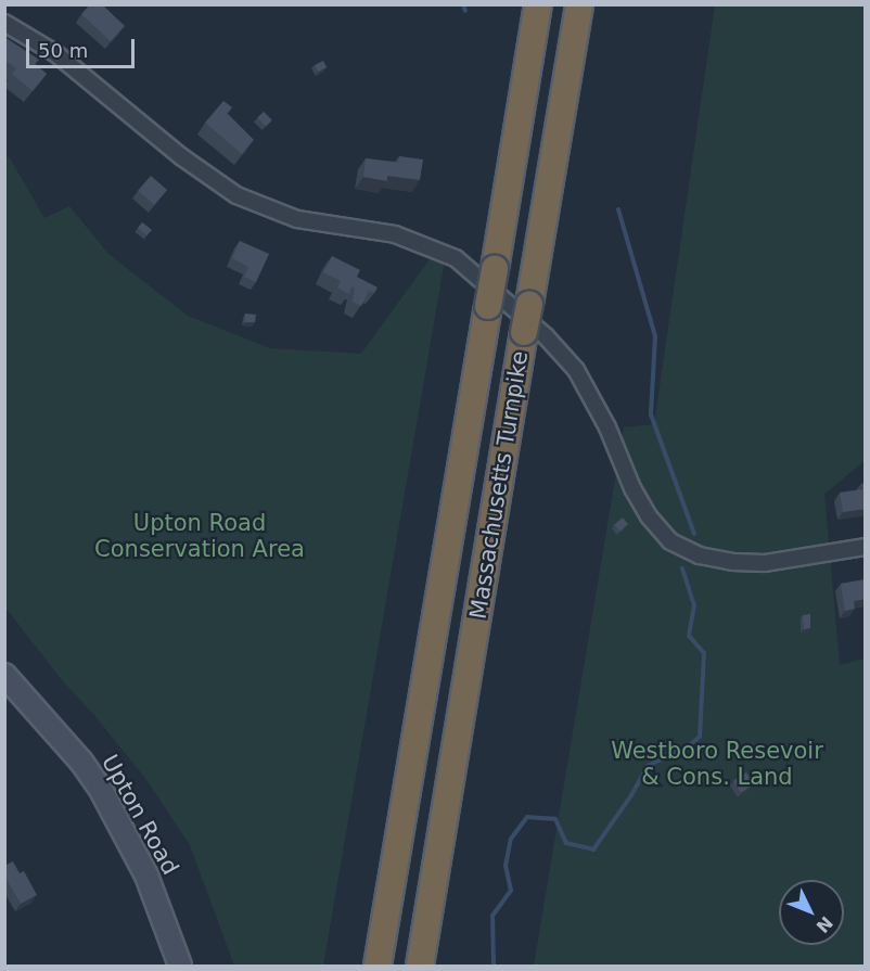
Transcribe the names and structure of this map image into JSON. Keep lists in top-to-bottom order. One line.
{"streets":{"highway":["Massachusetts Turnpike"],"main road":["Upton Road"]},"parks":["Upton Road Conservation Area","Westboro Resevoir & Cons. Land"],"scale_bar":"50 m","north":"bottom right"}
